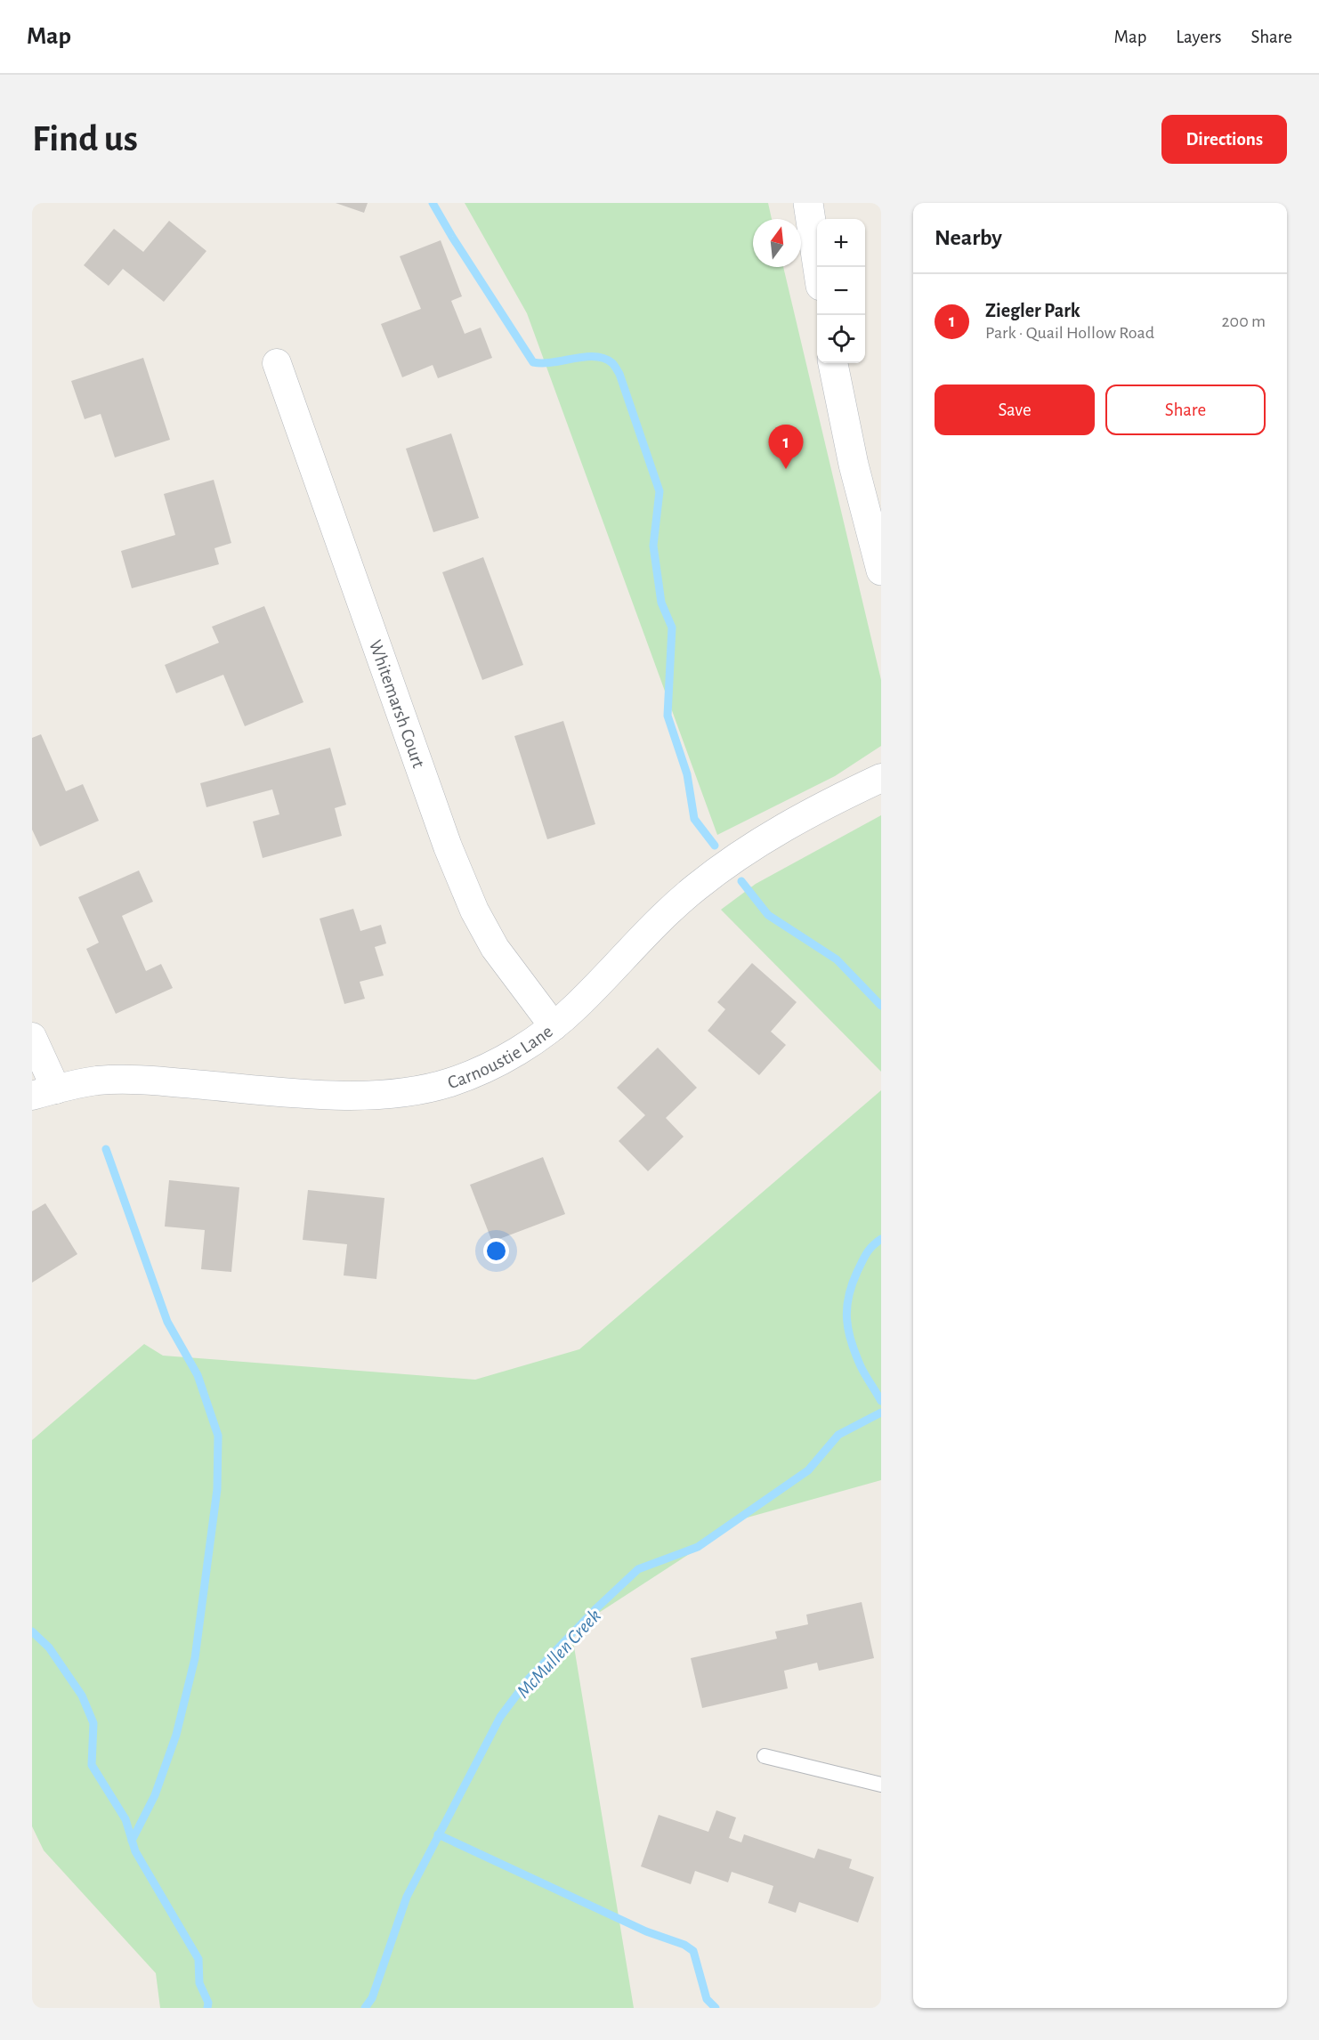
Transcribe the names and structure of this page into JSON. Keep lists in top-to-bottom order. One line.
{"streets":{"street":["Whitemarsh Court","Carnoustie Lane"]},"crossings":[["Whitemarsh Court","Carnoustie Lane"]],"water":["McMullen Creek"],"north":"top","page":{"header":"Map","nav":["Map","Layers","Share"],"buttons":["Directions",["Save","Share"]],"title":"Find us","heading":"Nearby","map_buttons":["+","−"],"list":[{"mark":"1","name":"Ziegler Park","note":"Park · Quail Hollow Road","value":"200 m"}],"pins":"1"}}
